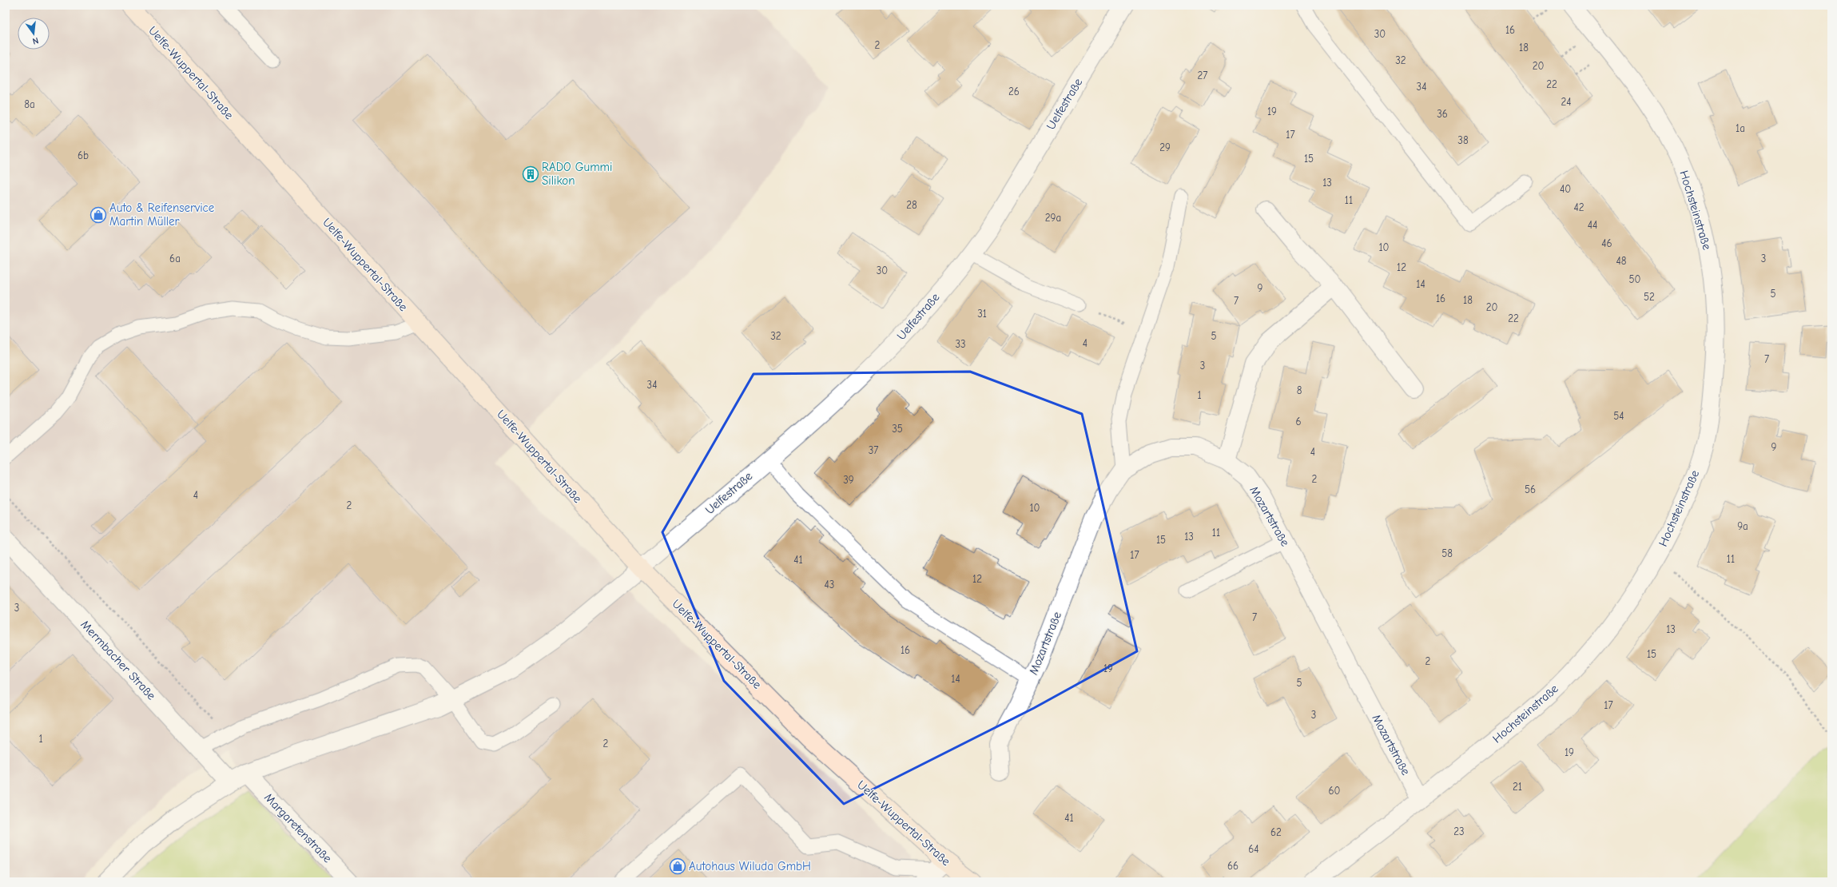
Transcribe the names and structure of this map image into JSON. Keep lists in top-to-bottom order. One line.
{"streets":{"main road":["Uelfe-Wuppertal-Straße"],"street":["Uelfestraße","Hochsteinstraße","Mozartstraße","Mermbacher Straße","Margaretenstraße"]},"crossings":[["Uelfe-Wuppertal-Straße","Uelfestraße"],["Uelfestraße","Mermbacher Straße"],["Uelfestraße","Margaretenstraße"],["Hochsteinstraße","Mozartstraße"]],"places":{"building":["RADO Gummi Silikon"],"shop":["Auto & Reifenservice Martin Müller","Autohaus Wiluda GmbH"]},"house_numbers":["16","30","2","18","32","20","27","22","34","26","24","8a","19","36","1a","17","38","29","6b","15","13","40","11","28","42","29a","44","46","10","6a","3","48","12","30","50","14","9","5","52","16","18","7","20","31","22","32","5","4","33","7","3","34","8","1","54","6","35","9","37","4","2","39","56","4","2","10","9a","11","13","15","58","17","11","41","12","43","3","7","13","16","15","2","19","14","5","17","3","1","2","19","21","60","41","23","62","64","66"],"north":"bottom"}
